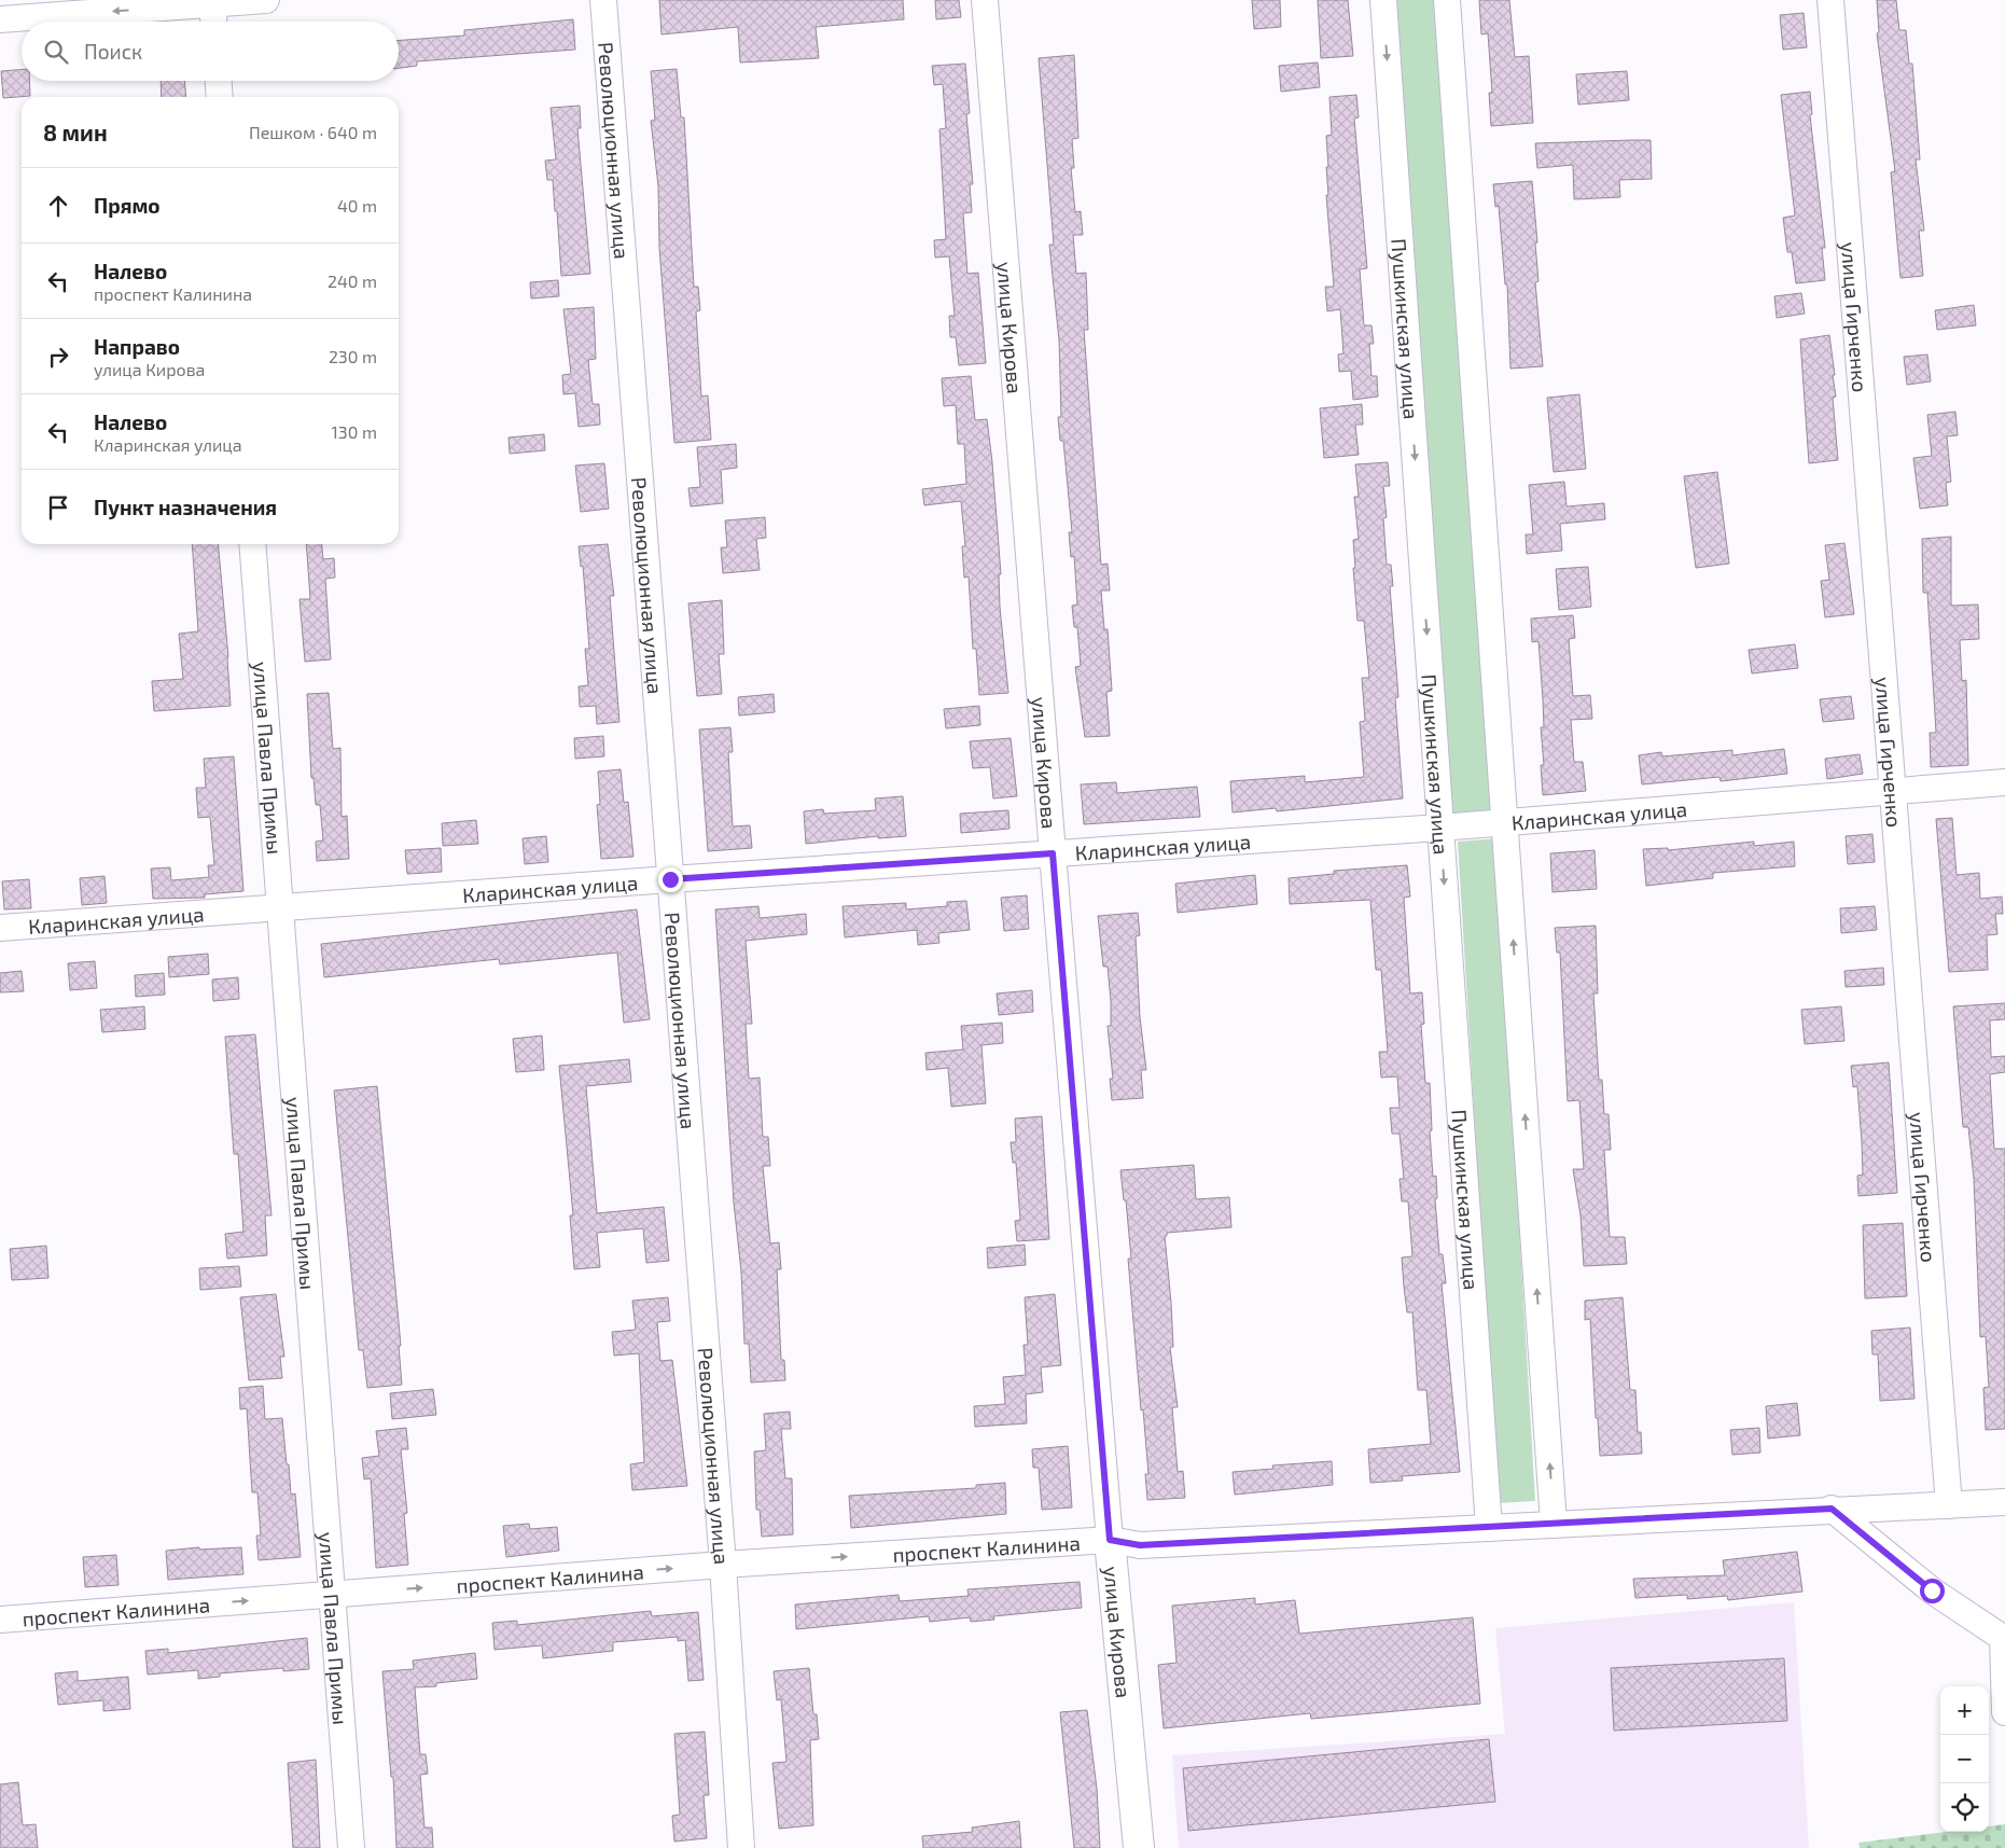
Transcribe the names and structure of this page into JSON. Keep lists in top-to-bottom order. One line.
{"streets":{"main road":["улица Кирова"],"street":["Революционная улица","улица Гирченко","Пушкинская улица","улица Павла Примы","Кларинская улица","проспект Калинина"]},"crossings":[["Революционная улица","Кларинская улица"],["Революционная улица","проспект Калинина"],["улица Гирченко","Кларинская улица"],["улица Гирченко","проспект Калинина"],["улица Кирова","Кларинская улица"],["улица Кирова","проспект Калинина"],["Пушкинская улица","Кларинская улица"],["Пушкинская улица","проспект Калинина"],["улица Павла Примы","Кларинская улица"],["улица Павла Примы","проспект Калинина"]],"one_way":["проспект Калинина"],"page":{"search":"Поиск","heading":["8 мин","Пешком · 640 m"],"list":[["Прямо","40 m"],["Налево","проспект Калинина","240 m"],["Направо","улица Кирова","230 m"],["Налево","Кларинская улица","130 m"],"Пункт назначения"],"map_buttons":["+","−"]}}
